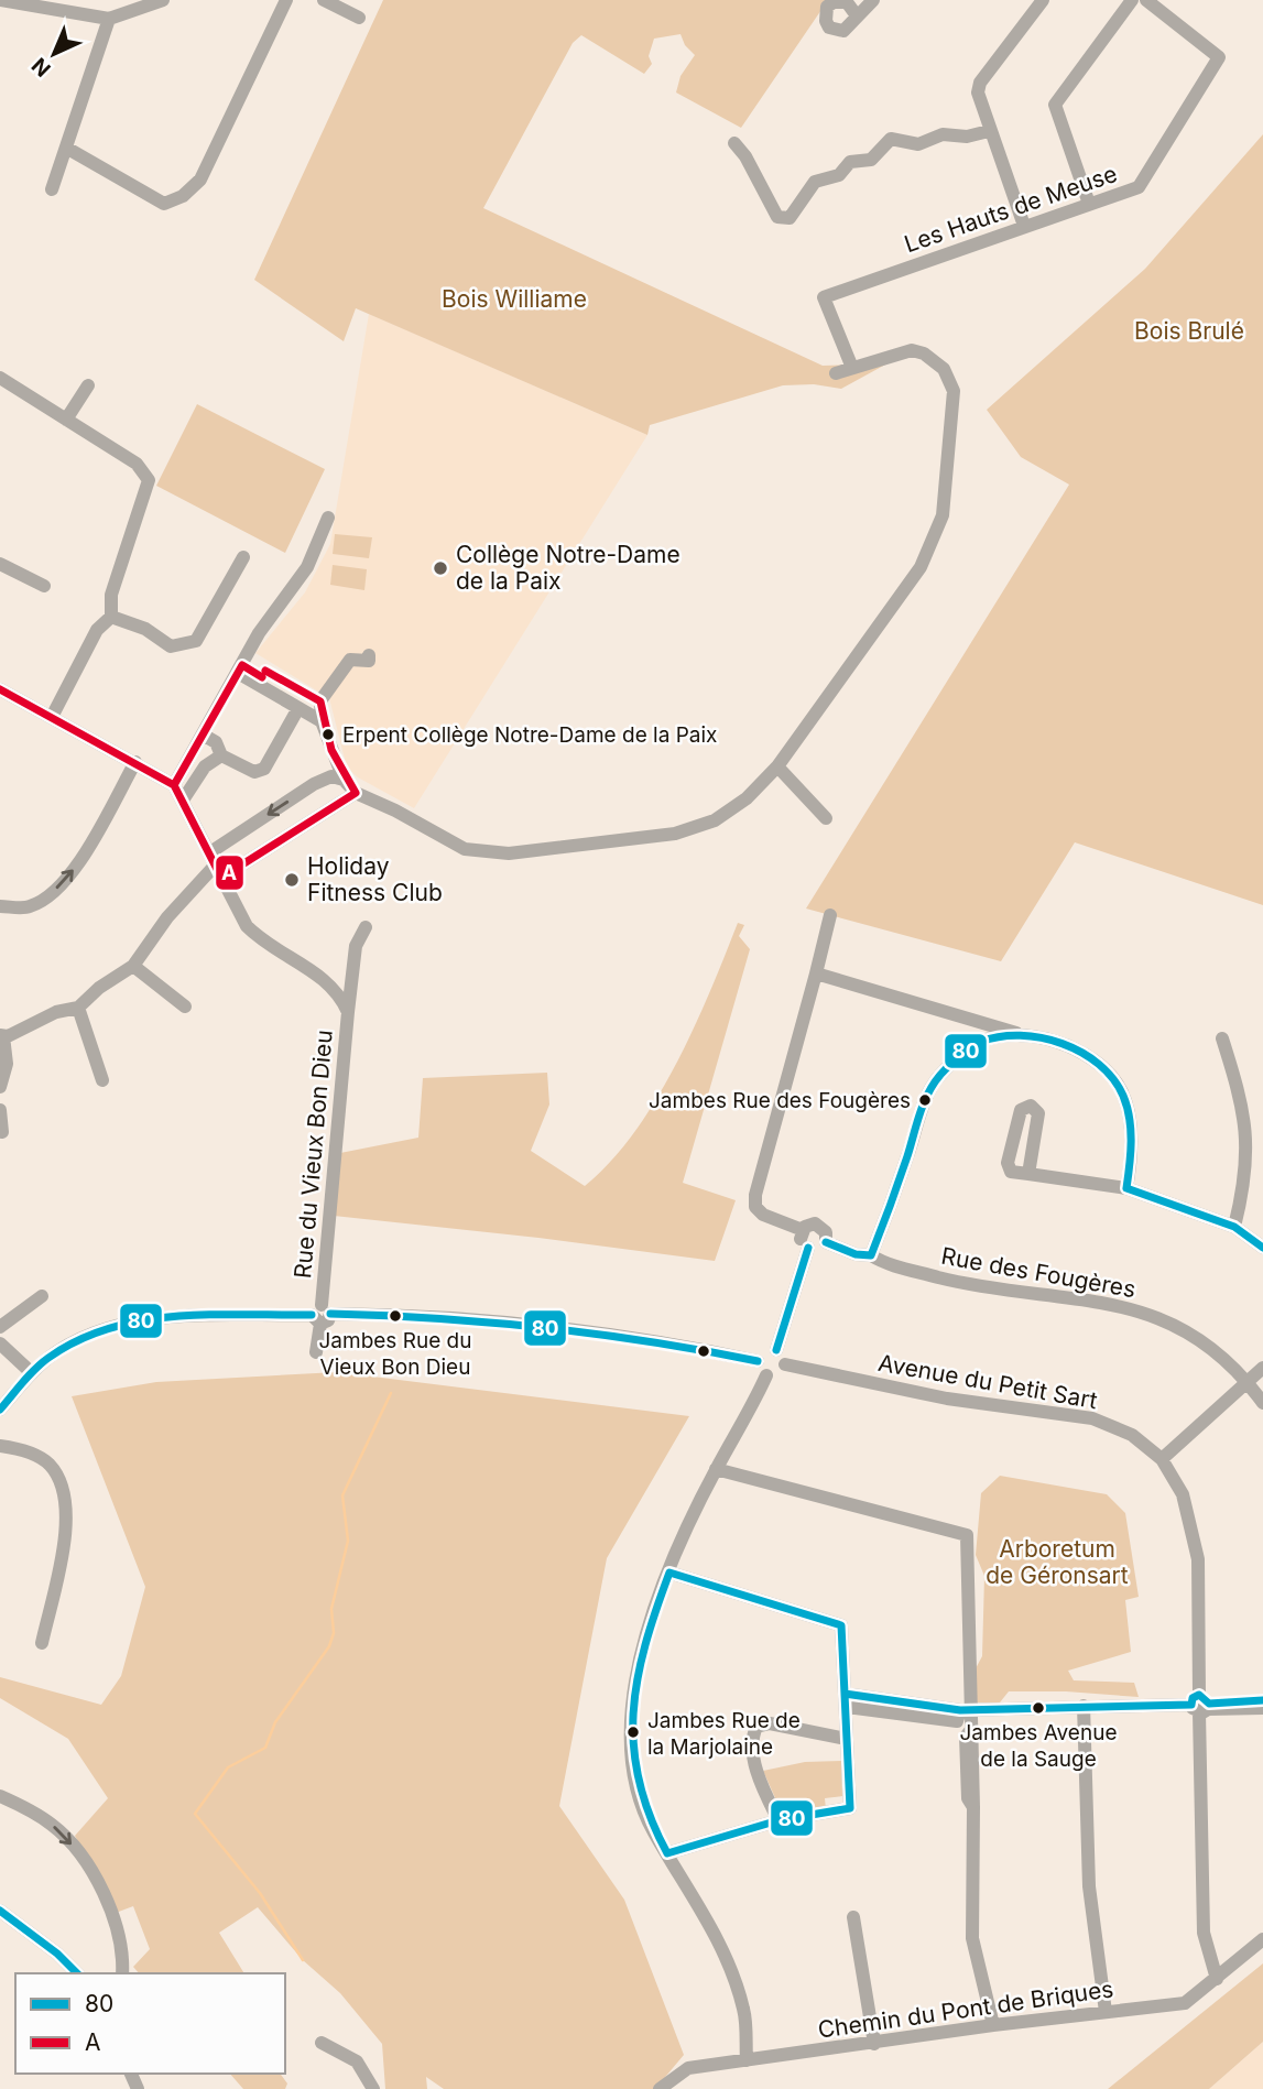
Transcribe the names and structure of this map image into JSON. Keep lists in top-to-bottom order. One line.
{"streets":{"street":["Les Hauts de Meuse","Rue du Vieux Bon Dieu","Rue des Fougères","Avenue du Petit Sart","Chemin du Pont de Briques"]},"crossings":[["Avenue du Petit Sart","Chemin du Pont de Briques"]],"parks":["Bois Williame","Bois Brulé","Arboretum de Géronsart"],"places":["Collège Notre-Dame de la Paix","Erpent Collège Notre-Dame de la Paix","Holiday Fitness Club","Jambes Rue des Fougères","Jambes Rue du Vieux Bon Dieu","Jambes Avenue de la Sauge","Jambes Rue de la Marjolaine"],"lines":["transit line A","transit line 80"],"legend":["80","A"],"north":"bottom left"}
